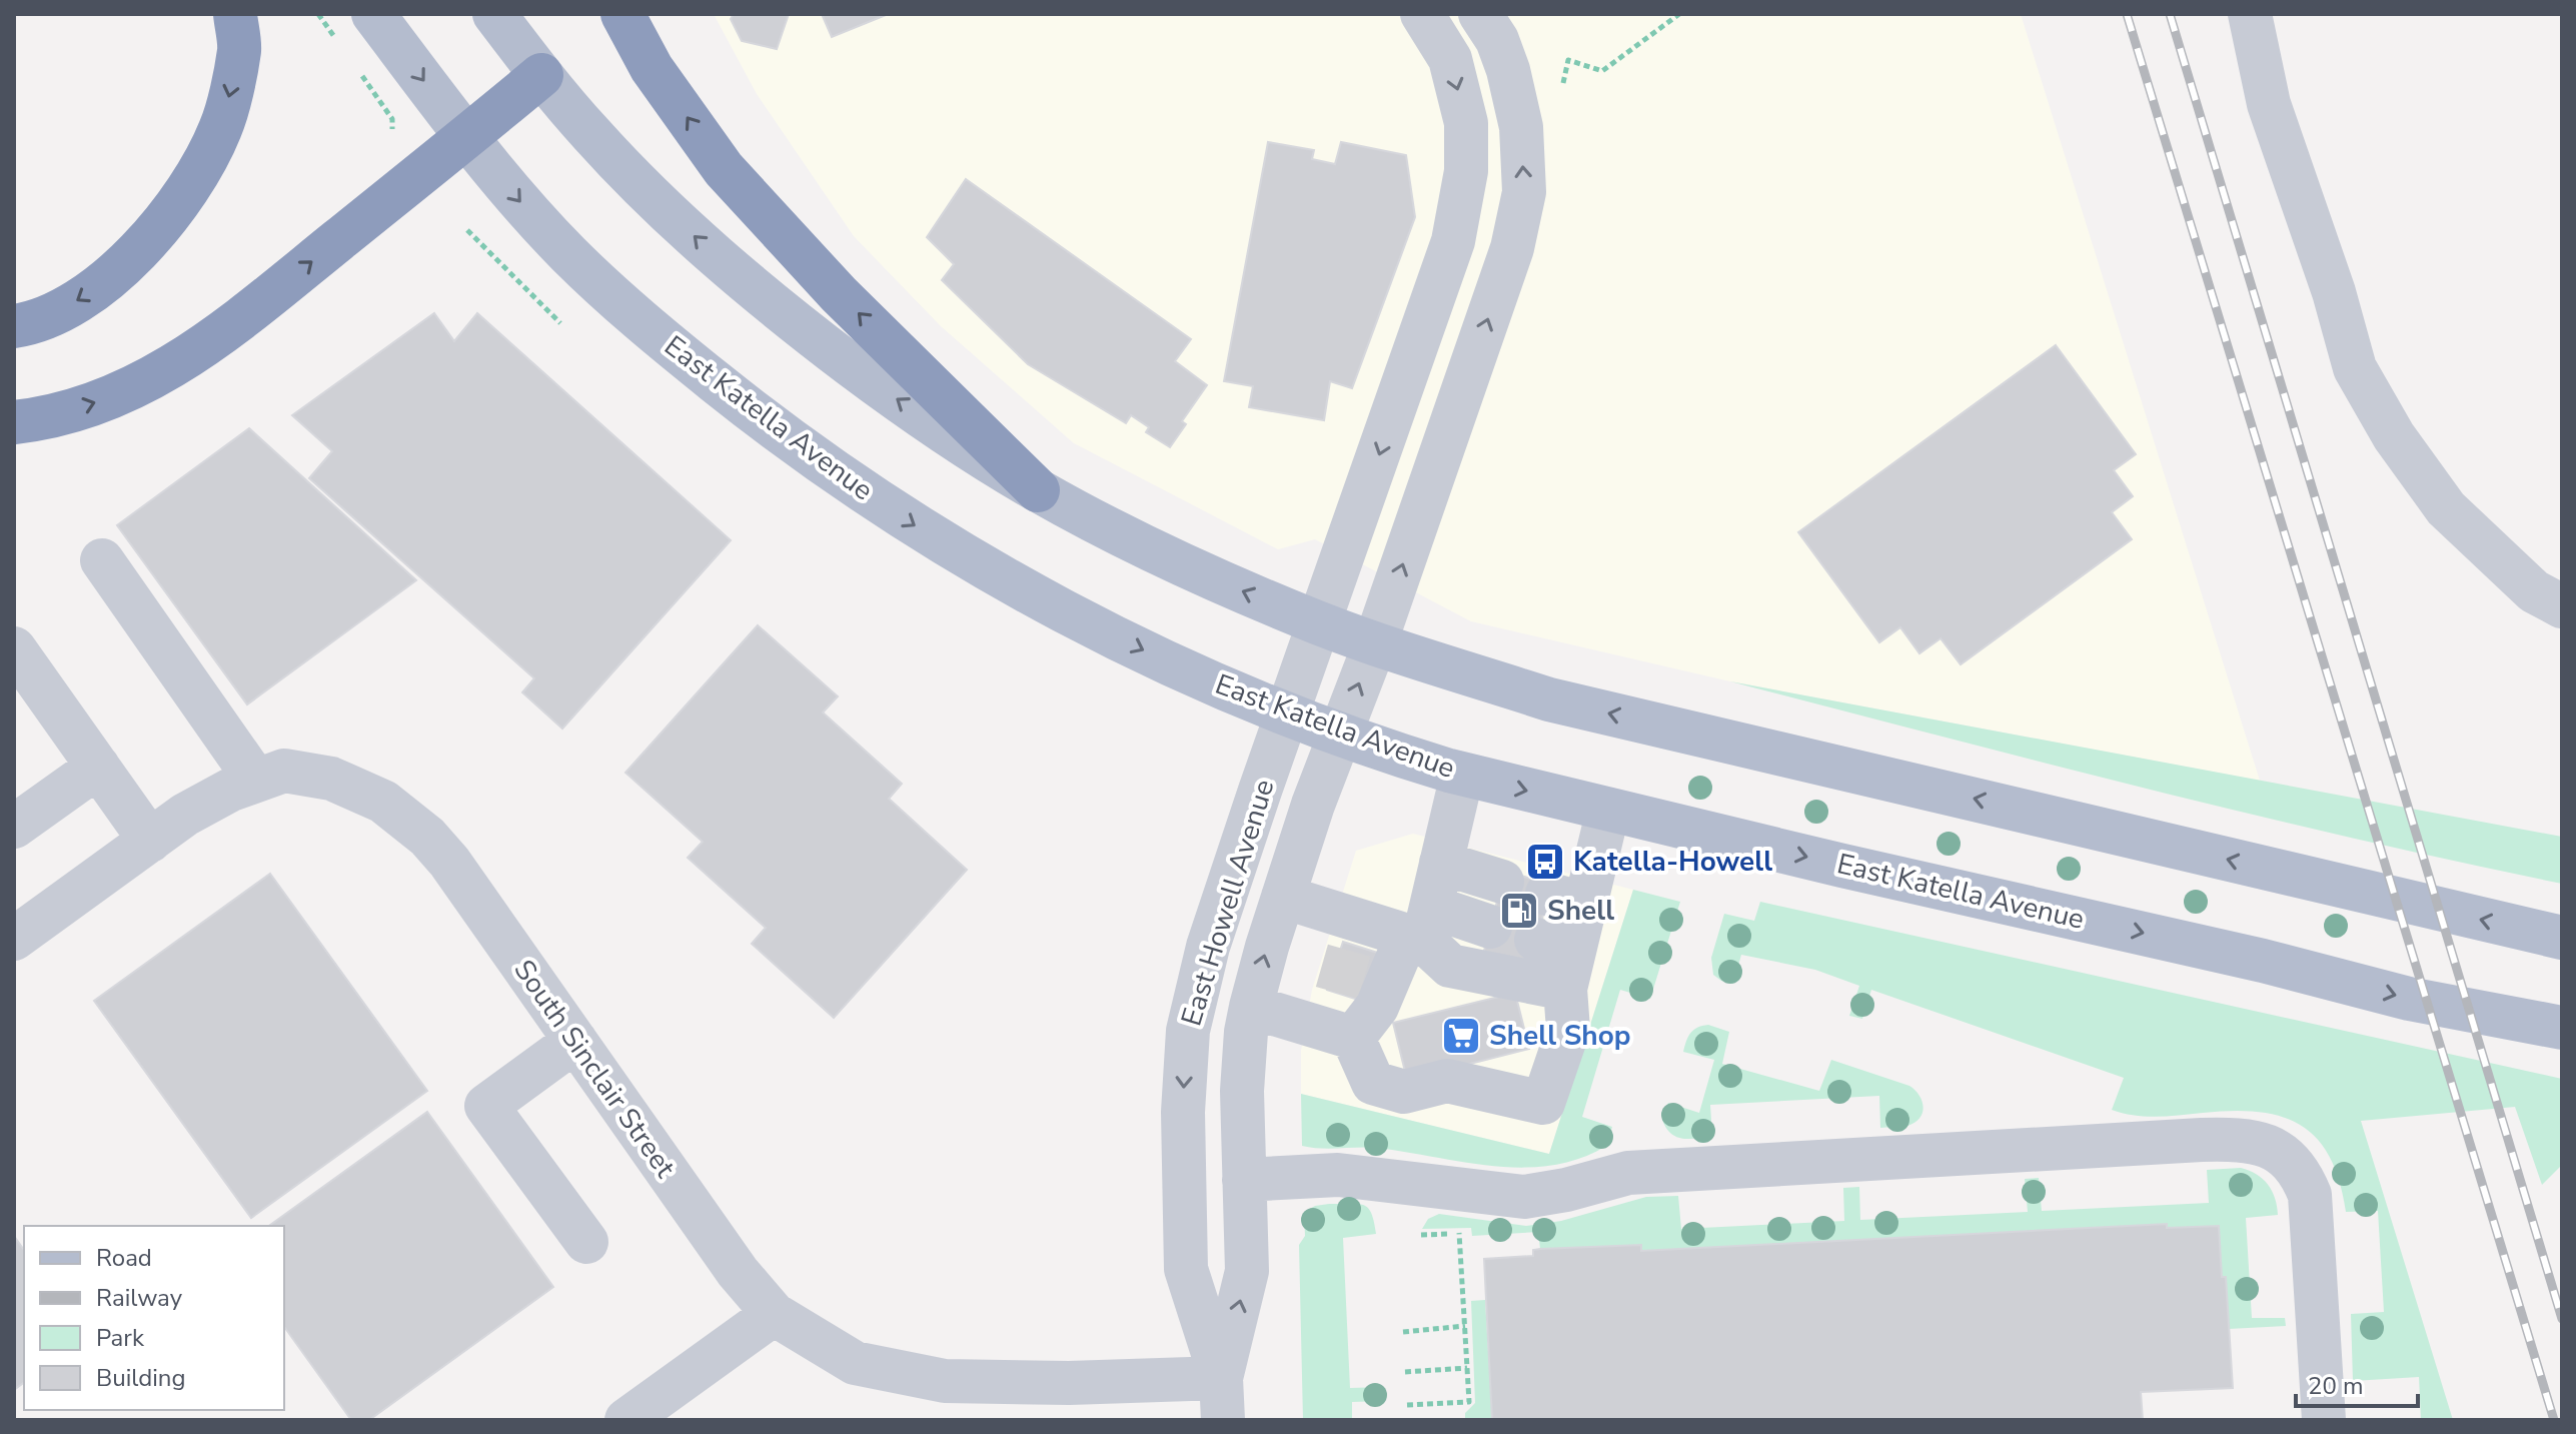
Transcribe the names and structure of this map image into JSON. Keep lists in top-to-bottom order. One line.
{"streets":{"main road":["East Katella Avenue"],"street":["East Howell Avenue","South Sinclair Street"]},"crossings":[["East Katella Avenue","East Howell Avenue"],["East Howell Avenue","South Sinclair Street"]],"places":{"bus stop":["Katella-Howell"],"fuel station":["Shell"],"supermarket":["Shell Shop"]},"legend":["Road","Railway","Park","Building"],"scale_bar":"20 m"}
